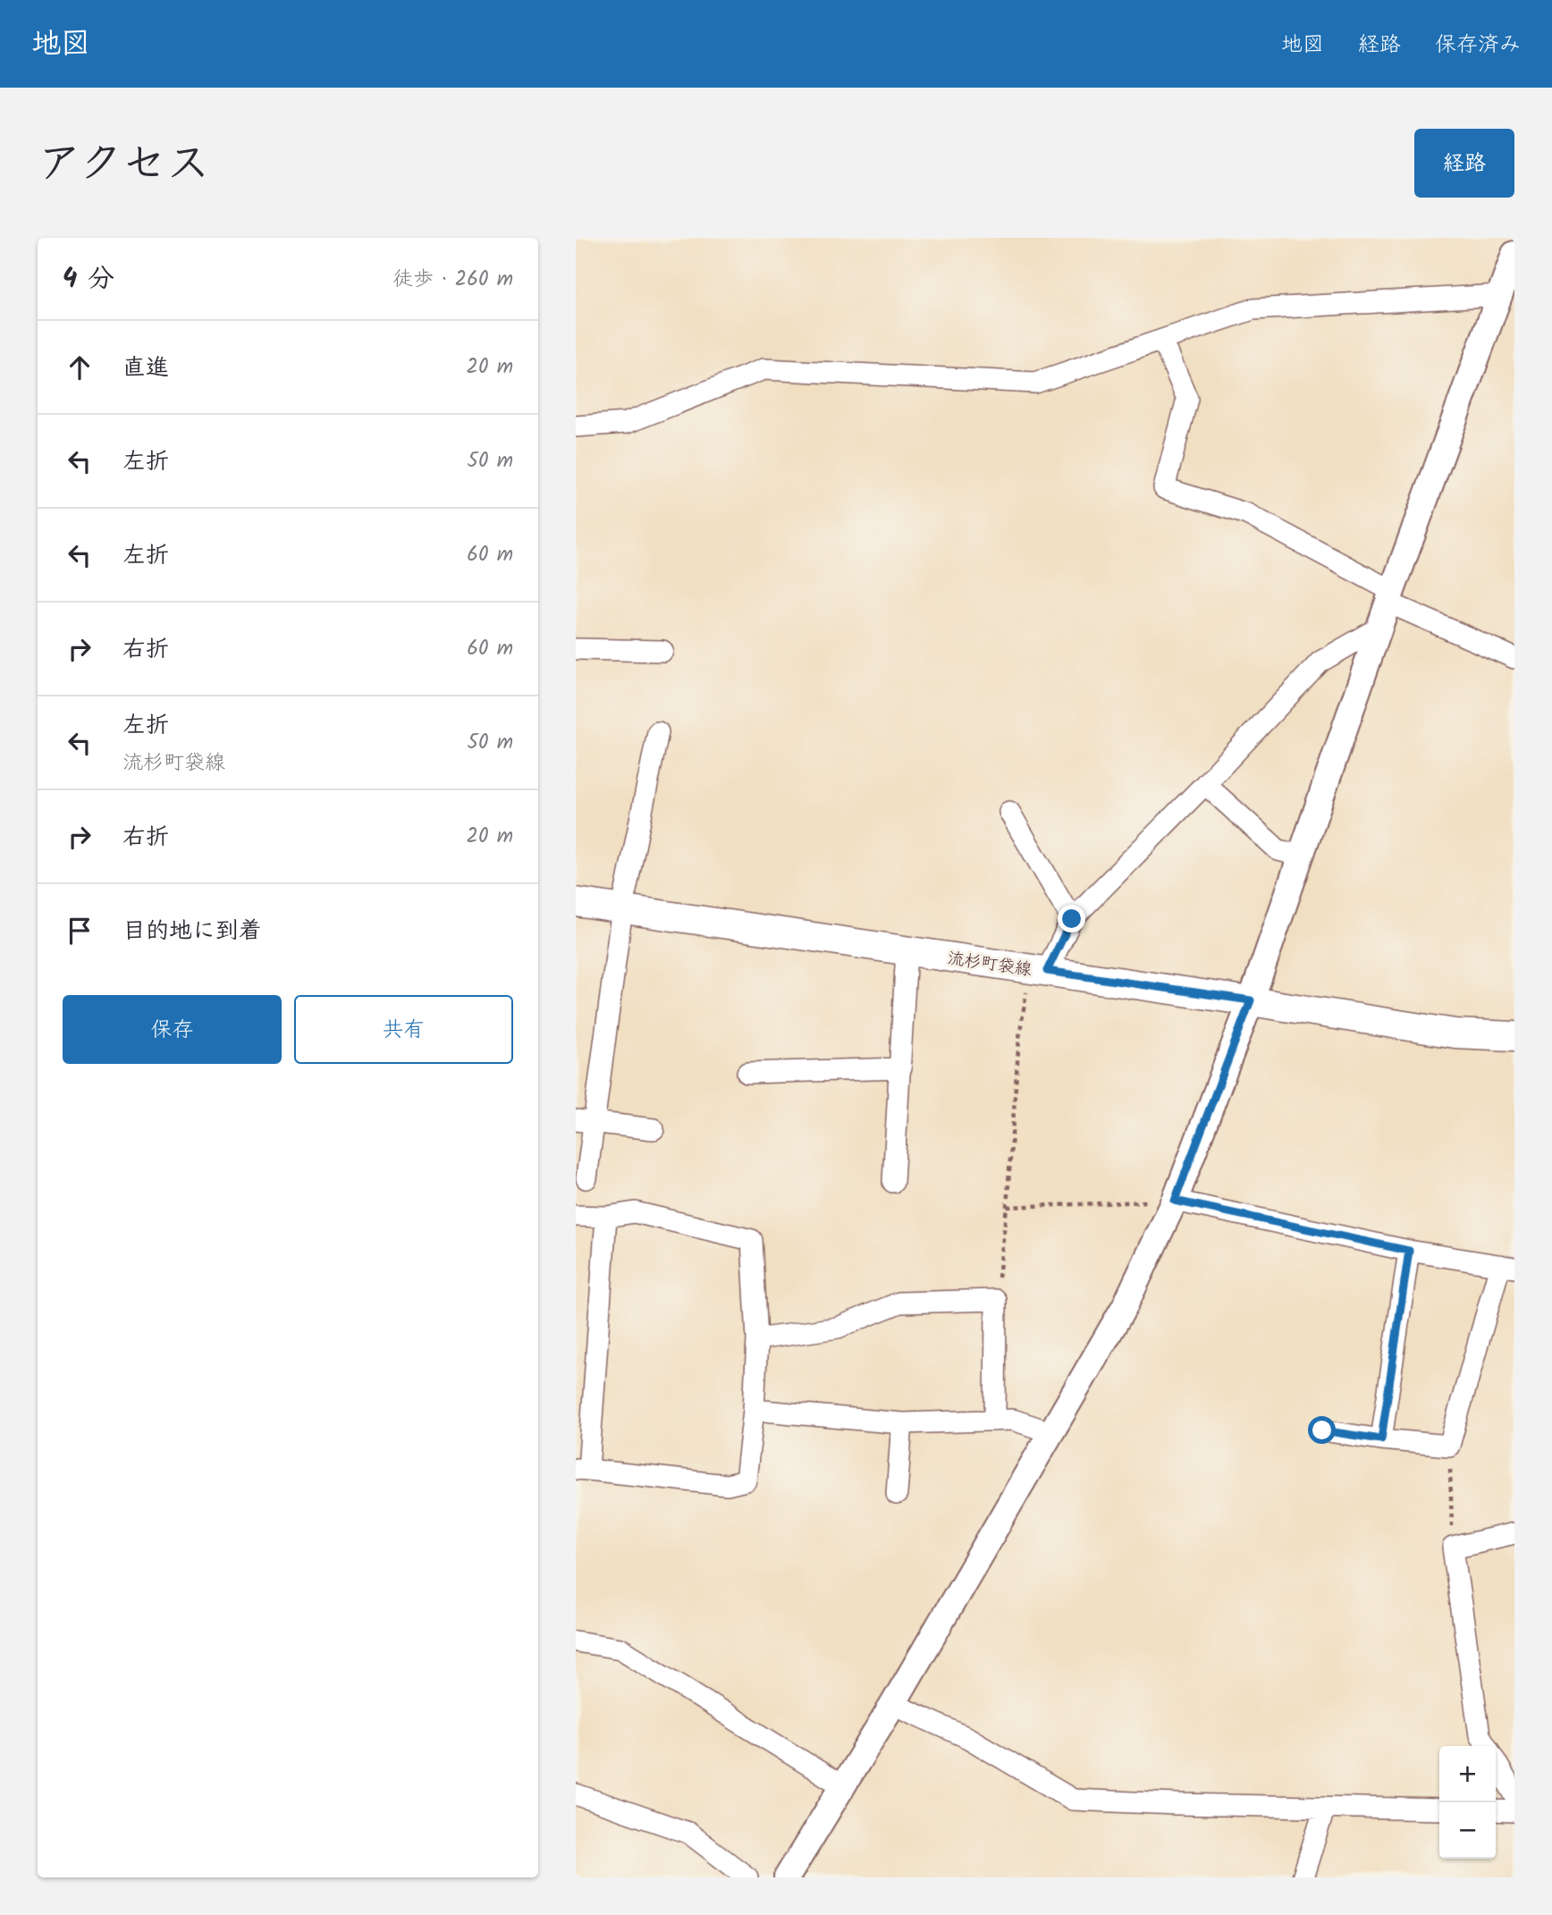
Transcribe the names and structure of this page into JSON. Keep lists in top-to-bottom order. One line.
{"streets":{"main road":["流杉町袋線"]},"page":{"header":"地図","nav":["地図","経路","保存済み"],"title":"アクセス","buttons":["経路",["保存","共有"]],"heading":["4 分","徒歩 · 260 m"],"list":[["直進","20 m"],["左折","50 m"],["左折","60 m"],["右折","60 m"],["左折","流杉町袋線","50 m"],["右折","20 m"],"目的地に到着"],"map_buttons":["+","−"]}}
